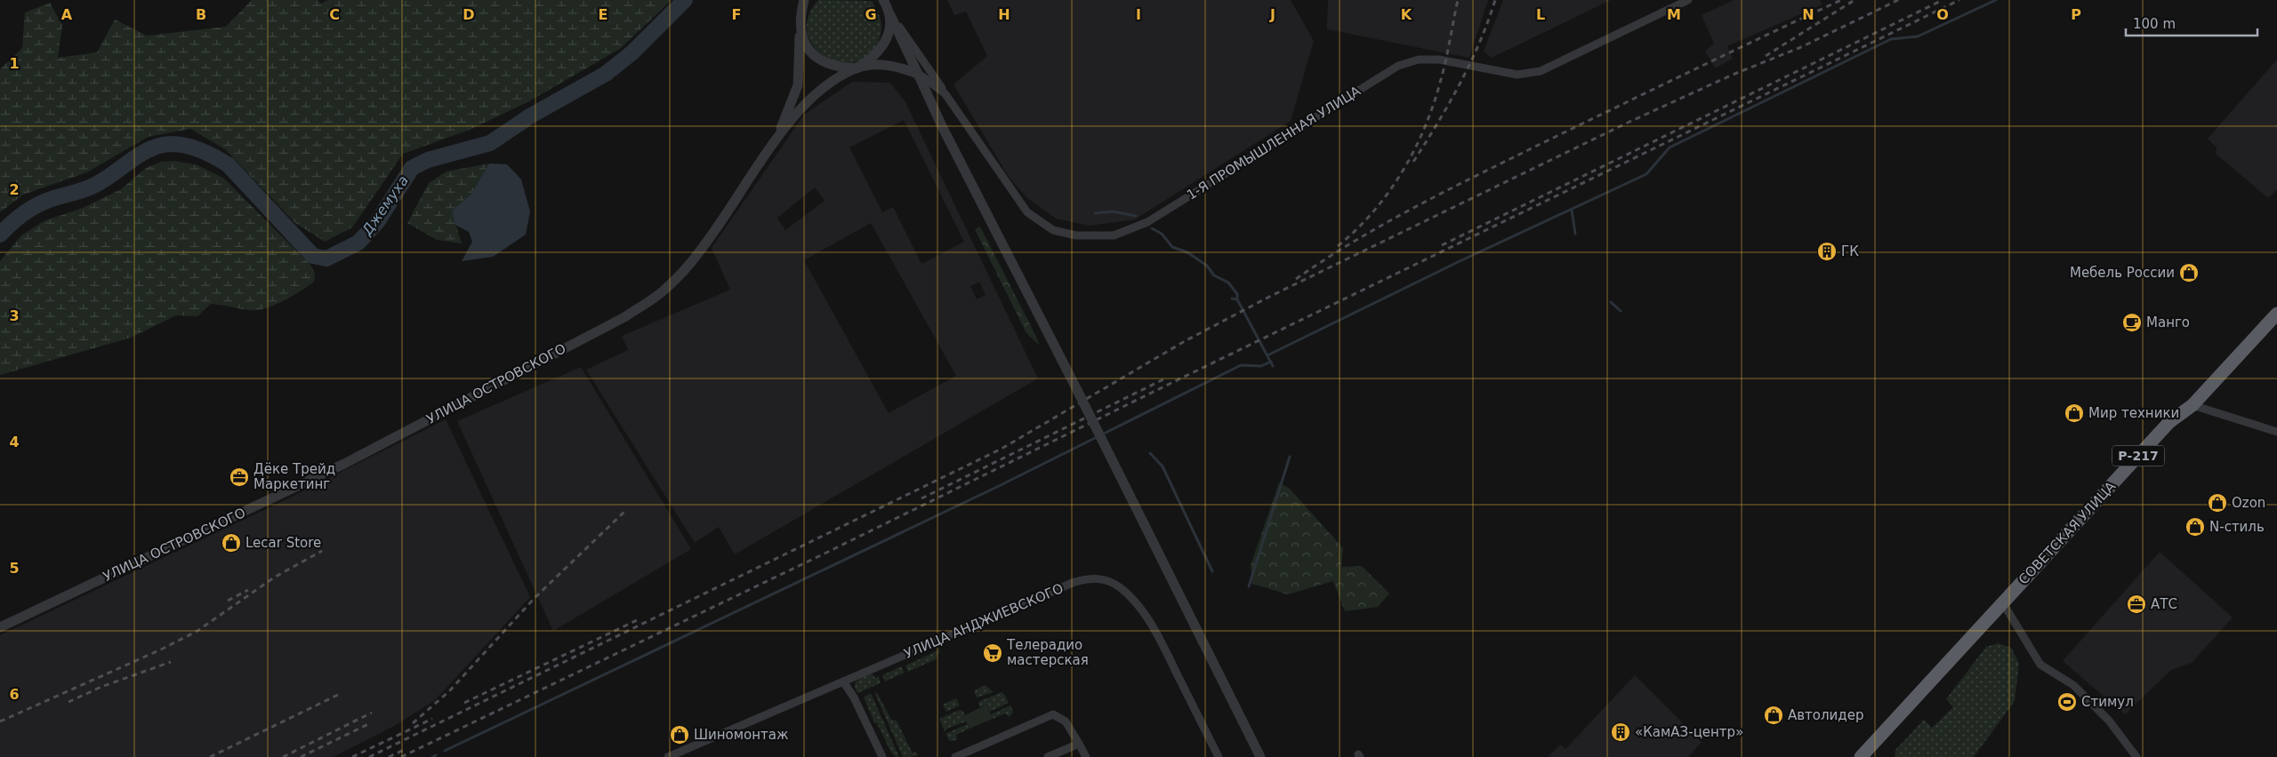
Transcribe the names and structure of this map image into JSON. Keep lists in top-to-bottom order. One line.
{"streets":{"highway":["Р-217","СОВЕТСКАЯ УЛИЦА"],"street":["1-Я ПРОМЫШЛЕННАЯ УЛИЦА","УЛИЦА ОСТРОВСКОГО","УЛИЦА АНДЖИЕВСКОГО"]},"crossings":[["1-Я ПРОМЫШЛЕННАЯ УЛИЦА","УЛИЦА ОСТРОВСКОГО"]],"water":["Джемуха"],"places":{"building":["ГК","«КамАЗ-центр»"],"shop":["Мебель России","Мир техники","Ozon","N-стиль","Lecar Store","Автолидер","Шиномонтаж"],"cafe":["Манго"],"office":["Дёке Трейд Маркетинг","АТС"],"supermarket":["Телерадио мастерская"],"sports":["Стимул"]},"scale_bar":"100 m","grid":{"columns":["A","B","C","D","E","F","G","H","I","J","K","L","M","N","O","P"],"rows":["1","2","3","4","5","6"]}}
